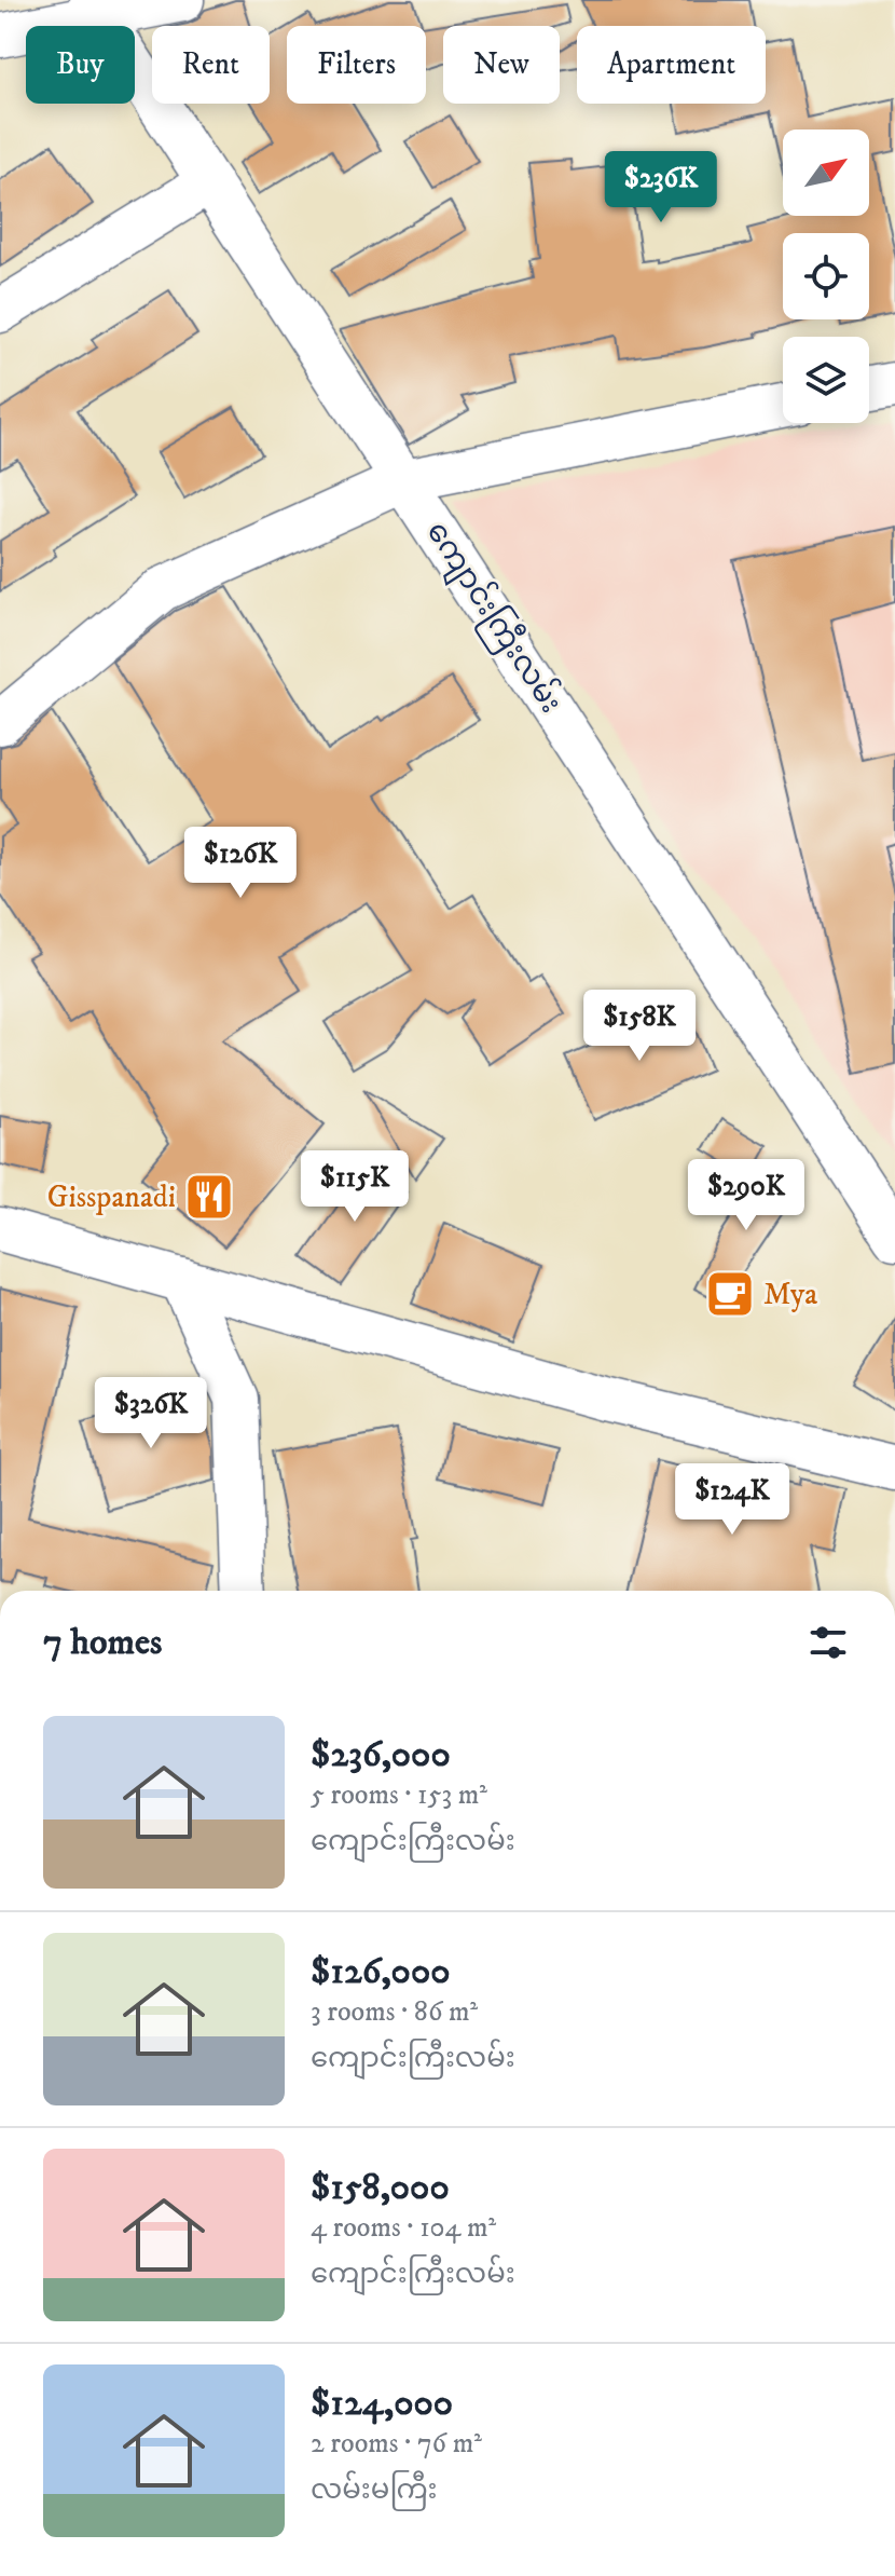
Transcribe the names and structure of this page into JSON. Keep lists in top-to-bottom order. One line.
{"streets":{"street":["ကျောင်းကြီးလမ်း"]},"places":{"restaurant":["Gisspanadi"],"cafe":["Mya"]},"north":"top right","page":{"chip":["Buy","Rent","Filters","New","Apartment"],"price":["$236K","$126K","$158K","$115K","$290K","$326K","$124K"],"heading":"7 homes","list":[{"name":"$236,000","note":"5 rooms · 153 m² · ကျောင်းကြီးလမ်း"},{"name":"$126,000","note":"3 rooms · 86 m² · ကျောင်းကြီးလမ်း"},{"name":"$158,000","note":"4 rooms · 104 m² · ကျောင်းကြီးလမ်း"},{"name":"$124,000","note":"2 rooms · 76 m² · လမ်းမကြီး"}]}}
